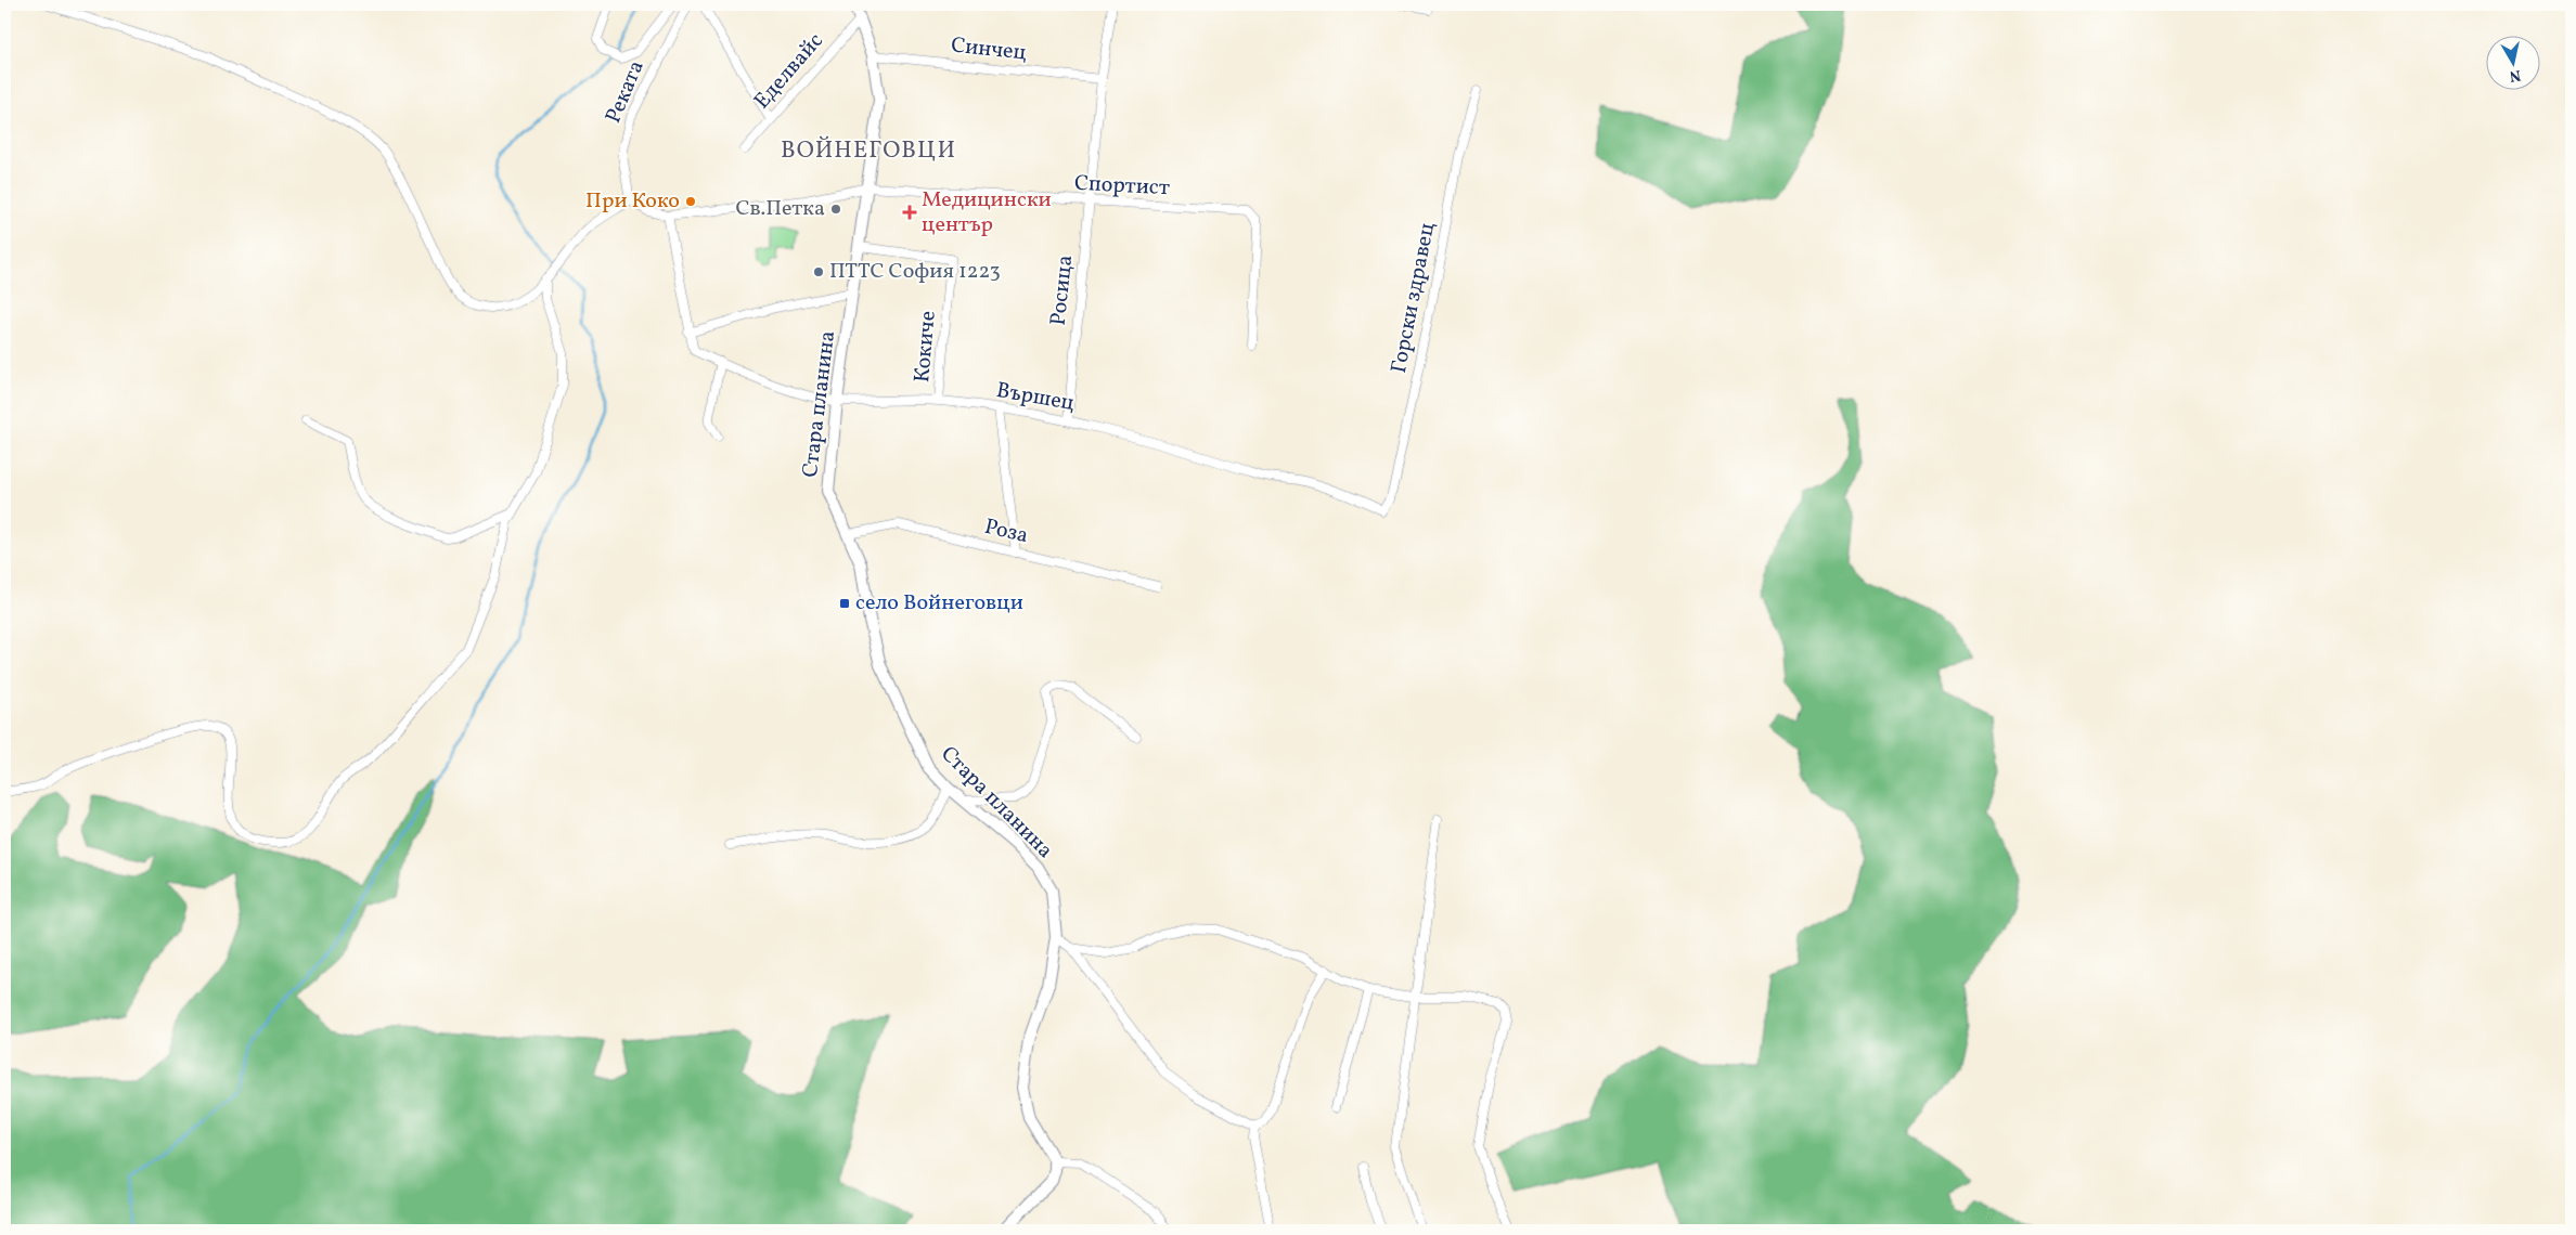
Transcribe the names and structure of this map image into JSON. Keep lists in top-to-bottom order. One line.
{"streets":{"street":["Синчец","Еделвайс","Реката","Спортист","Росица","Горски здравец","Кокиче","Вършец","Стара планина","Роза"]},"crossings":[["Синчец","Росица"],["Синчец","Стара планина"],["Еделвайс","Стара планина"],["Реката","Спортист"],["Спортист","Росица"],["Спортист","Стара планина"],["Росица","Вършец"],["Горски здравец","Вършец"],["Кокиче","Вършец"],["Кокиче","Стара планина"],["Вършец","Стара планина"],["Стара планина","Роза"]],"districts":["ВОЙНЕГОВЦИ"],"places":{"other":["При Коко","Св.Петка","ПТТС София 1223"],"health":["Медицински център"],"transit":["село Войнеговци"]},"north":"bottom"}
